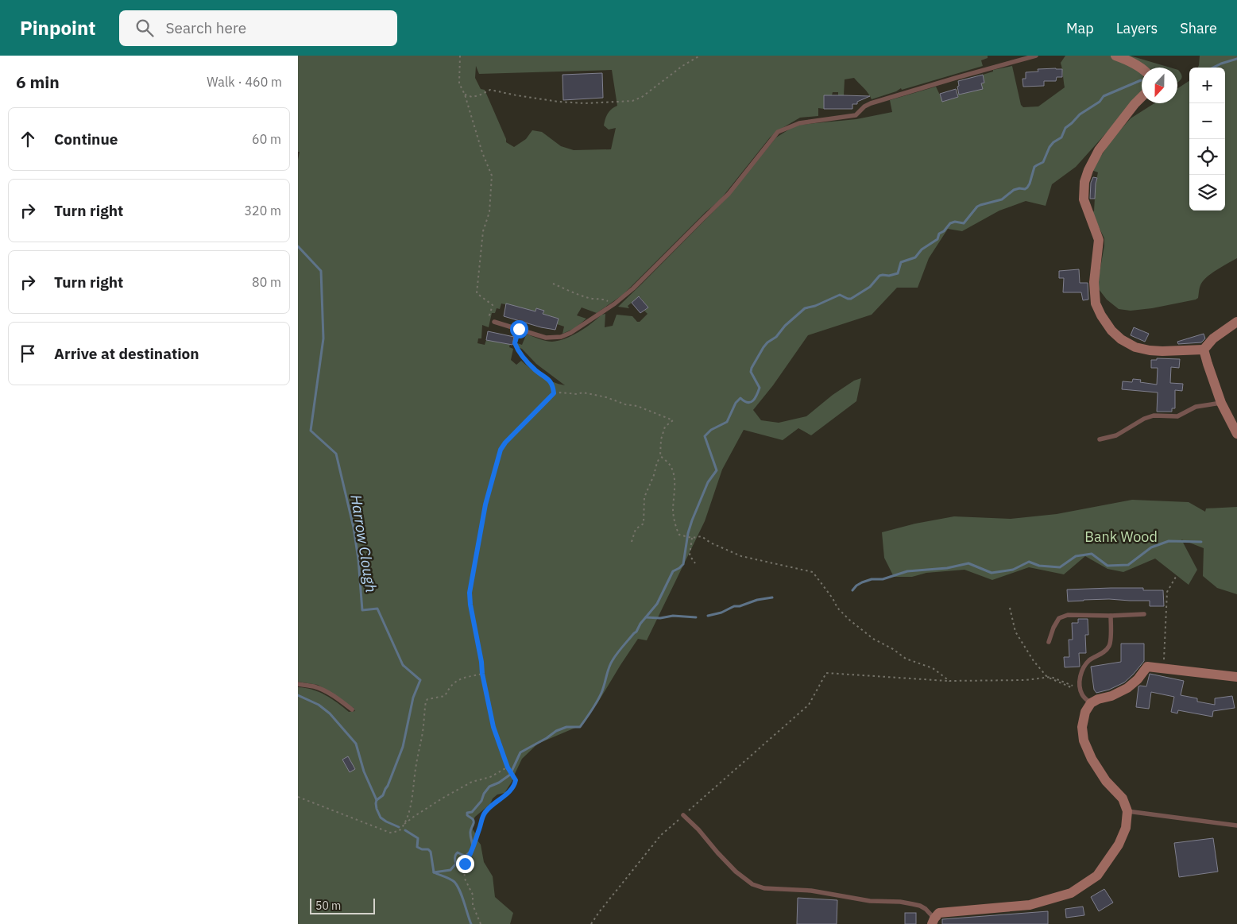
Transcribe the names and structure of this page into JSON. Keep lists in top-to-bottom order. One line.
{"water":["Harrow Clough"],"parks":["Bank Wood"],"scale_bar":"50 m","north":"bottom","page":{"header":"Pinpoint","search":"Search here","nav":["Map","Layers","Share"],"heading":["6 min","Walk · 460 m"],"map_buttons":["+","−"],"list":[["Continue","60 m"],["Turn right","320 m"],["Turn right","80 m"],"Arrive at destination"],"scale":"50 m"}}
